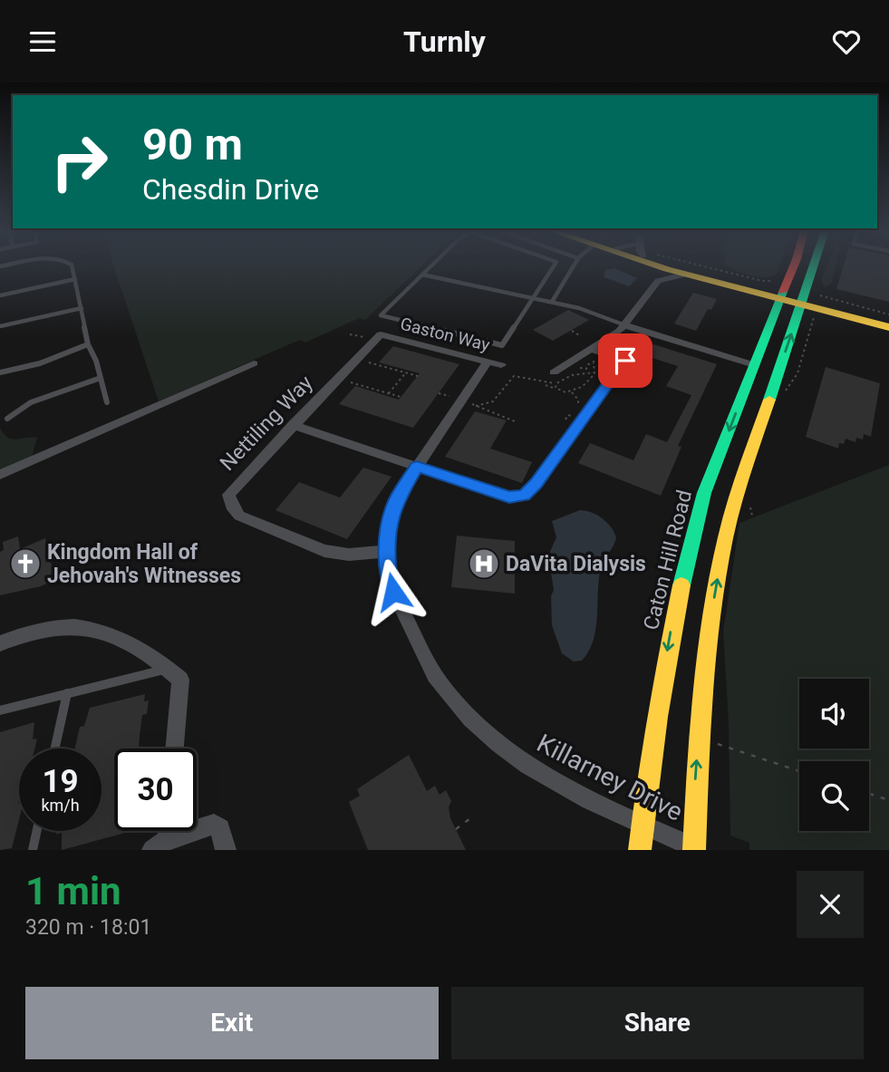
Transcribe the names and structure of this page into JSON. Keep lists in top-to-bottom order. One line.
{"streets":{"main road":["Caton Hill Road"],"street":["Gaston Way","Nettiling Way","Killarney Drive"]},"crossings":[["Gaston Way","Nettiling Way"],["Gaston Way","Killarney Drive"],["Nettiling Way","Killarney Drive"],["Caton Hill Road","Killarney Drive"]],"places":{"church":["Kingdom Hall of Jehovah's Witnesses"],"hospital":["DaVita Dialysis"]},"page":{"header":"Turnly","turn":["90 m","Chesdin Drive"],"speed":"19 km/h","limit":"30","heading":["1 min","320 m · 18:01"],"buttons":["Exit","Share"]}}
